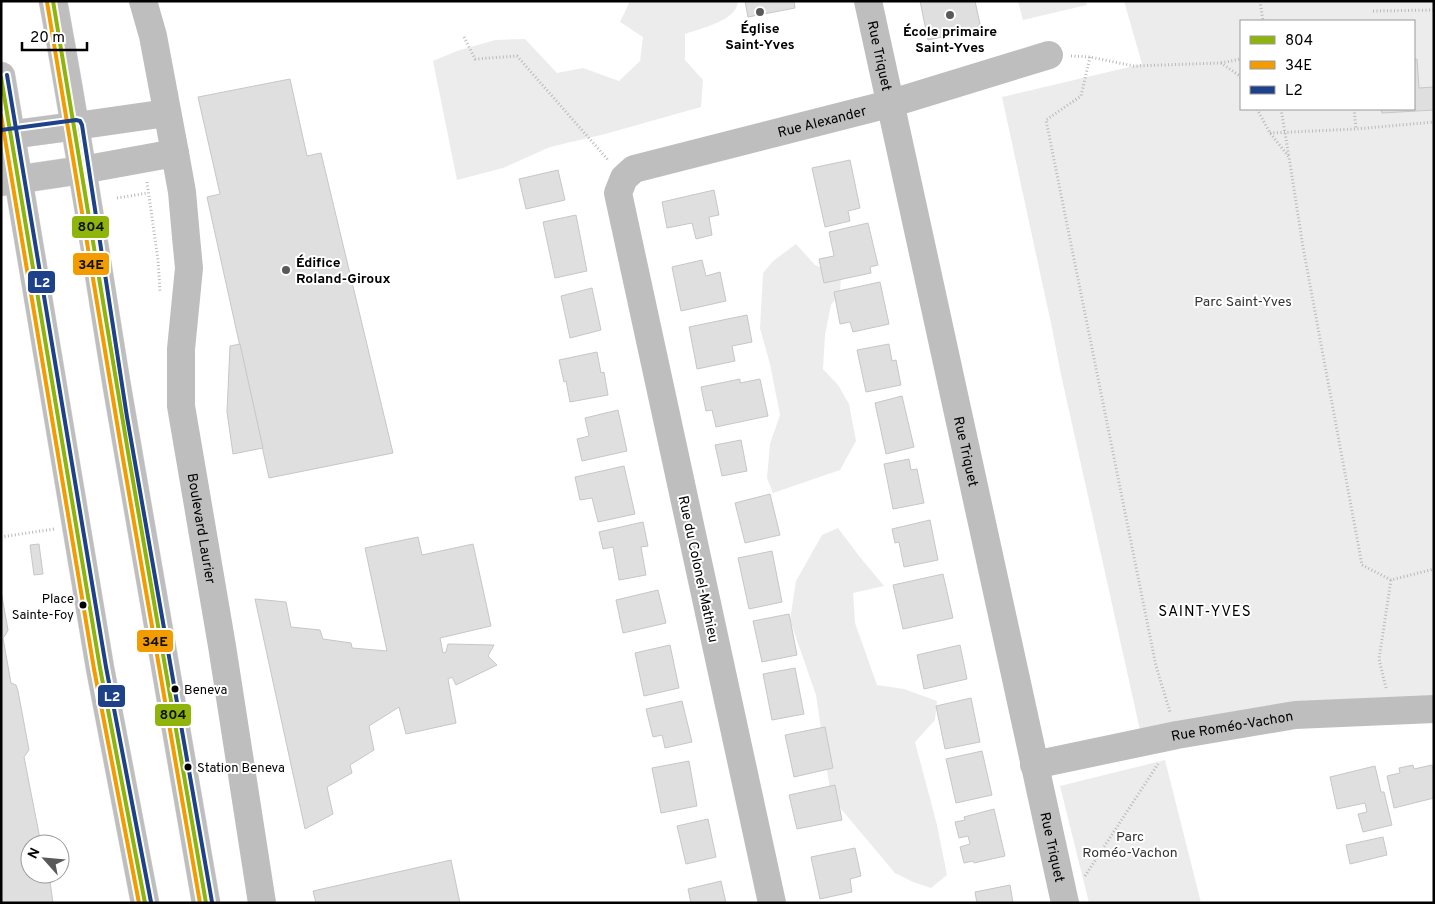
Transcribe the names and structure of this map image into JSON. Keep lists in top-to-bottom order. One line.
{"streets":{"main road":["Rue Triquet","Rue Alexander","Boulevard Laurier","Rue du Colonel-Mathieu","Rue Roméo-Vachon"]},"crossings":[["Rue Triquet","Rue Alexander"],["Rue Triquet","Rue Roméo-Vachon"],["Rue Alexander","Rue du Colonel-Mathieu"]],"districts":["SAINT-YVES"],"parks":["Parc Saint-Yves","Parc Roméo-Vachon"],"places":["Église Saint-Yves","École primaire Saint-Yves","Édifice Roland-Giroux","Place Sainte-Foy","Beneva","Station Beneva"],"lines":["transit line 804","transit line 34E","transit line L2"],"legend":["804","34E","L2"],"scale_bar":"20 m","north":"top left"}
